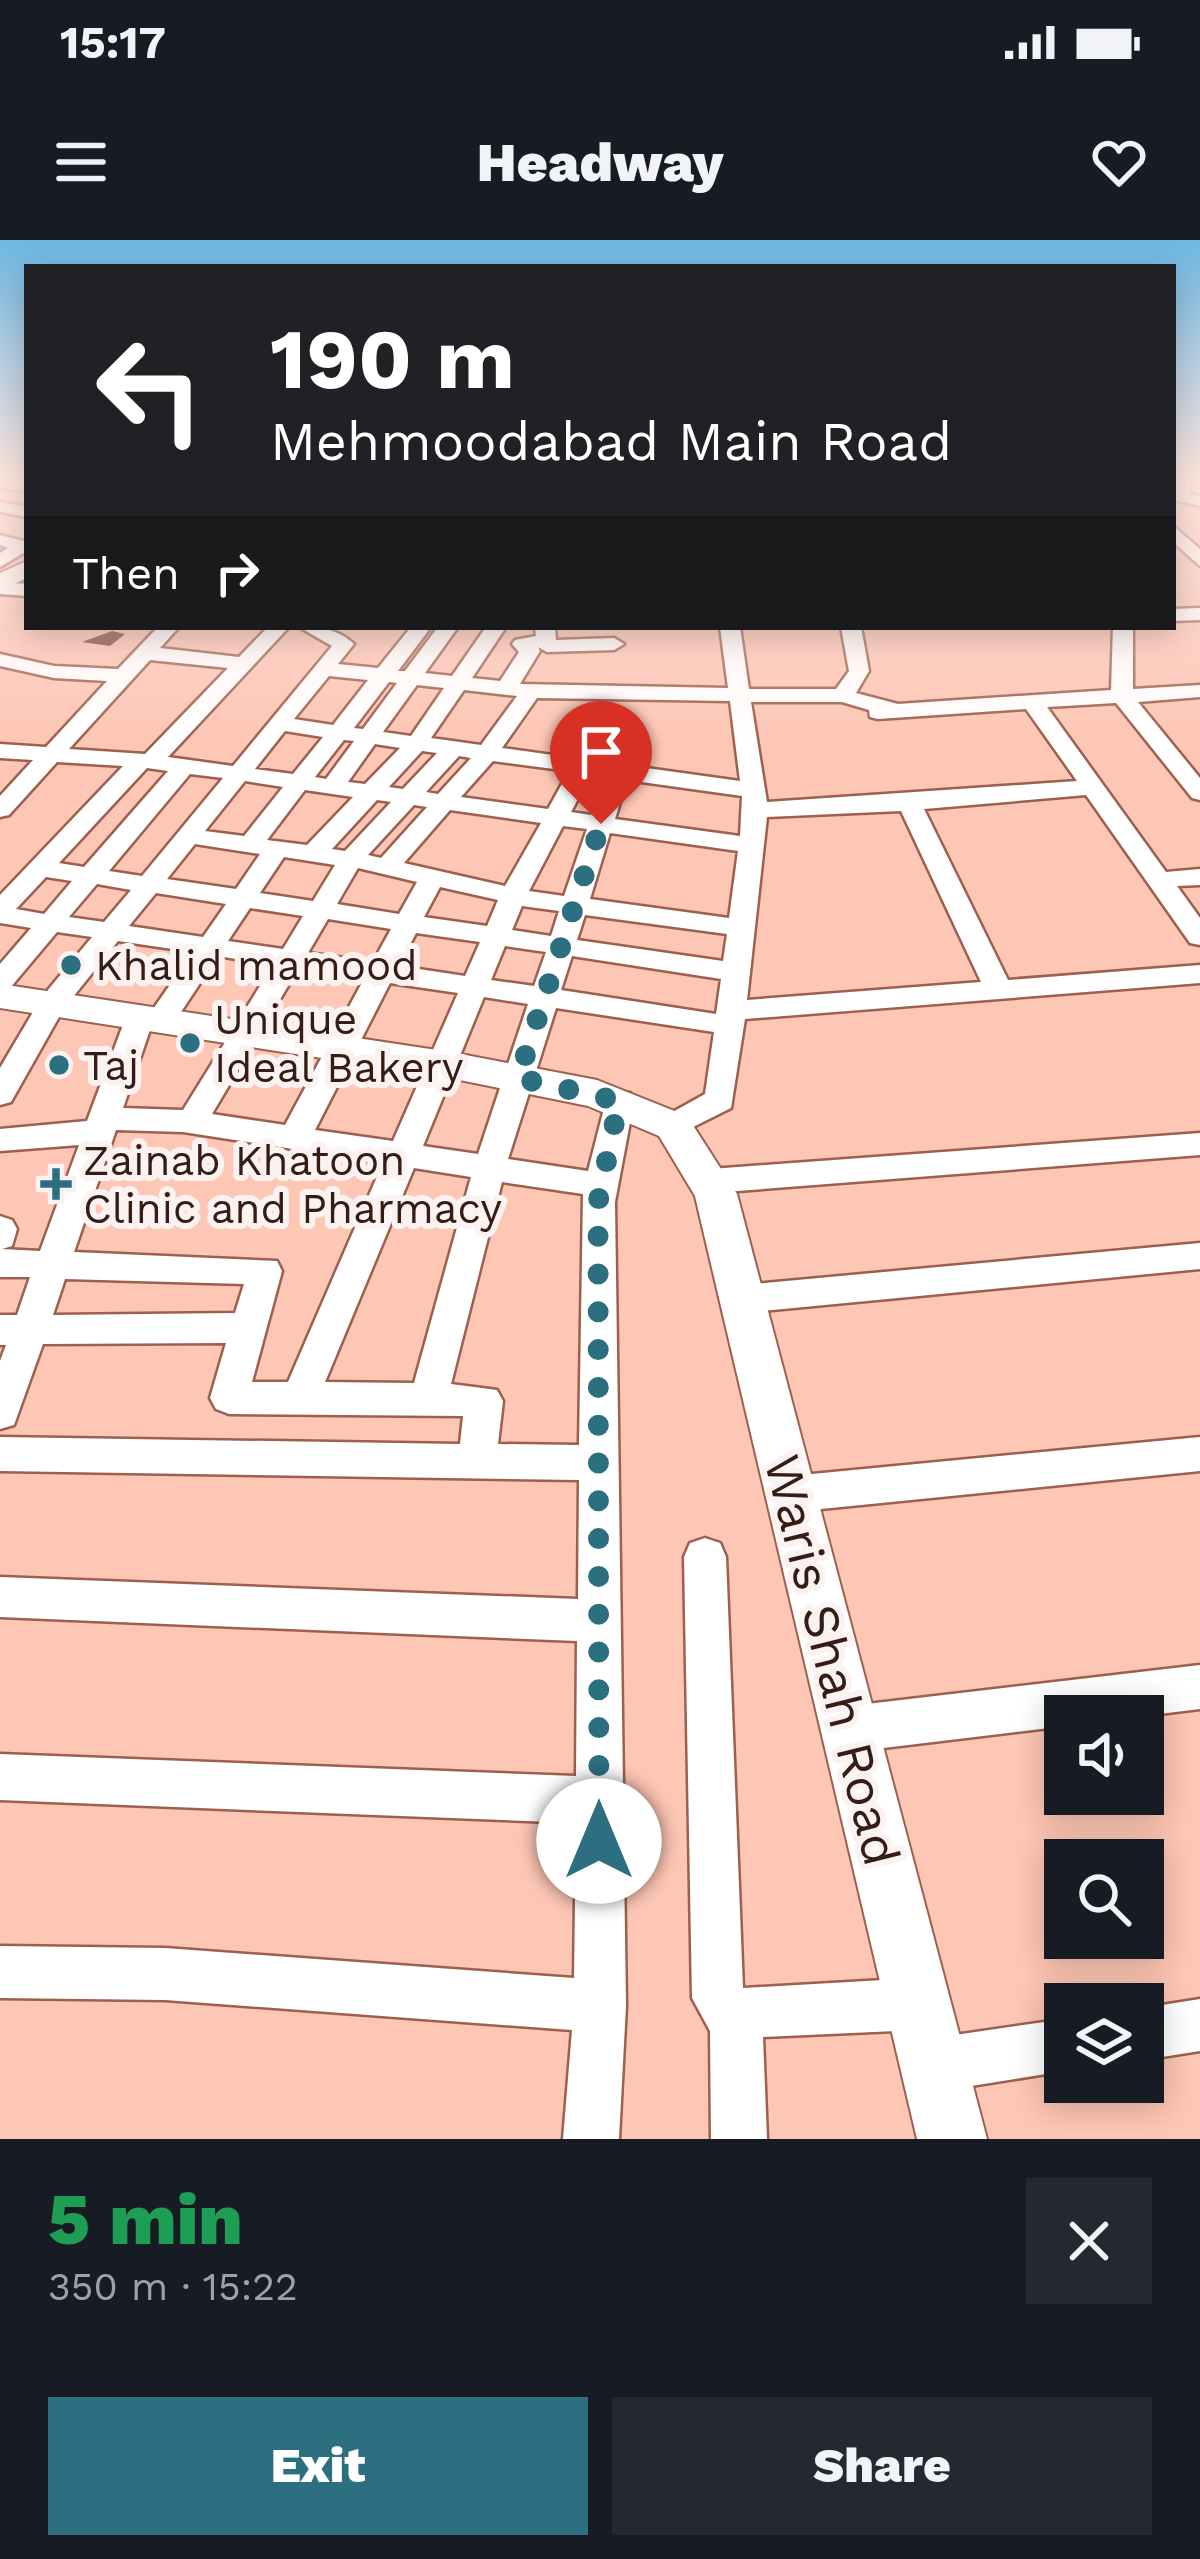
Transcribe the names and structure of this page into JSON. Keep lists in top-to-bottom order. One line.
{"streets":{"main road":["Waris Shah Road"]},"places":{"other":["Khalid mamood","Unique Ideal Bakery","Taj"],"health":["Zainab Khatoon Clinic and Pharmacy"]},"page":{"status":"15:17","header":"Headway","turn":["190 m","Mehmoodabad Main Road"],"then":"Then","heading":["5 min","350 m · 15:22"],"buttons":["Exit","Share"]}}
